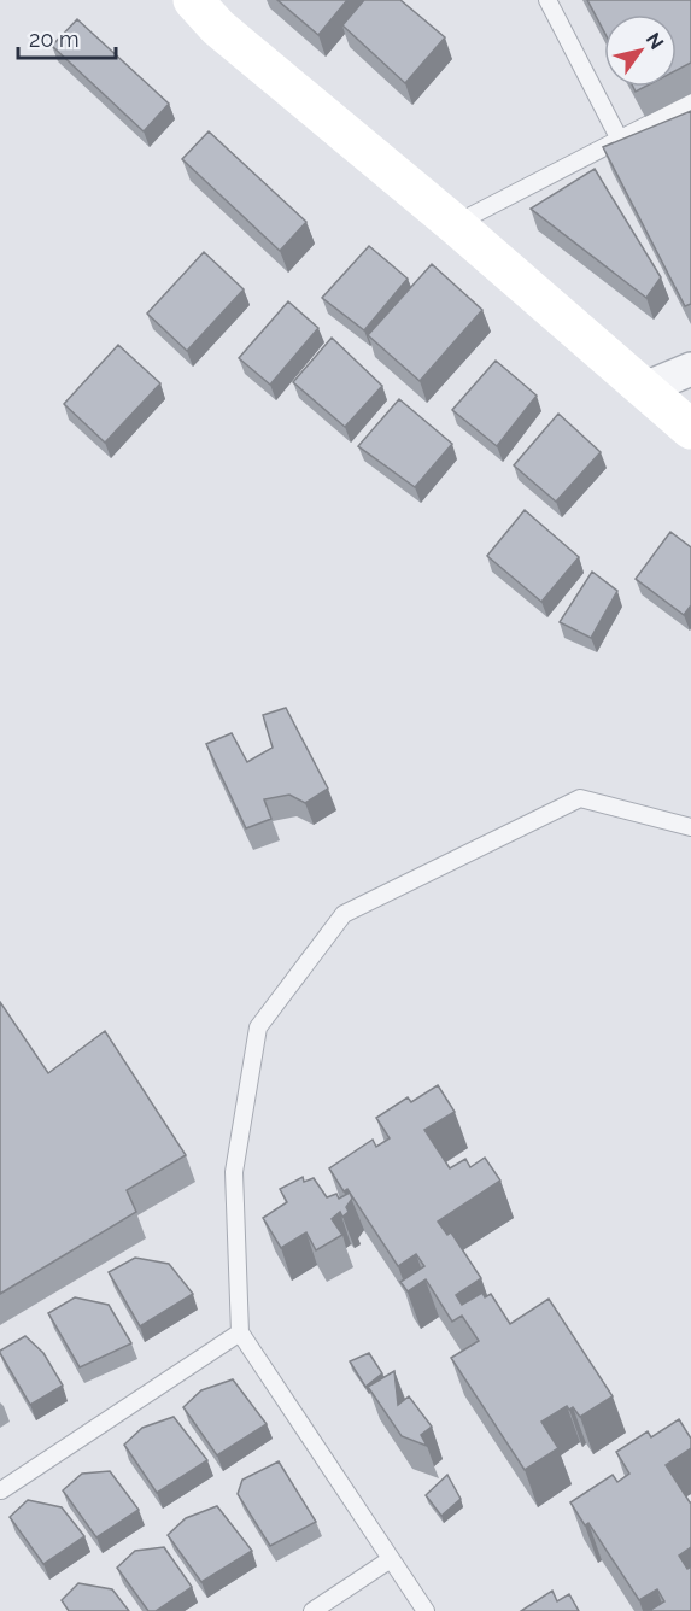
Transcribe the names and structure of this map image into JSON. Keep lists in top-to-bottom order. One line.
{"scale_bar":"20 m","north":"top right"}
